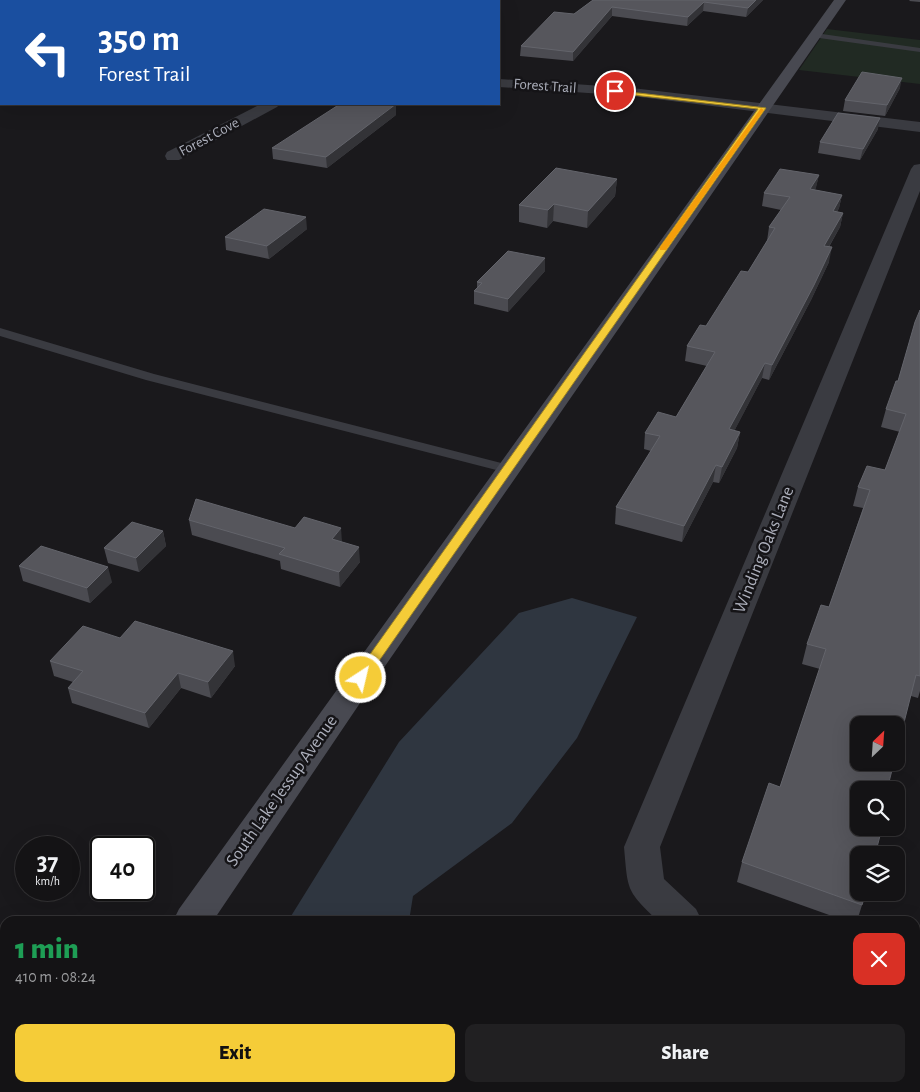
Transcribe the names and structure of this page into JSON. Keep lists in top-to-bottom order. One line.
{"streets":{"street":["Forest Trail","Forest Cove","Winding Oaks Lane","South Lake Jessup Avenue"]},"crossings":[["Forest Trail","South Lake Jessup Avenue"]],"north":"top right","page":{"turn":["350 m","Forest Trail"],"speed":"37 km/h","limit":"40","heading":["1 min","410 m · 08:24"],"buttons":["Exit","Share"]}}
